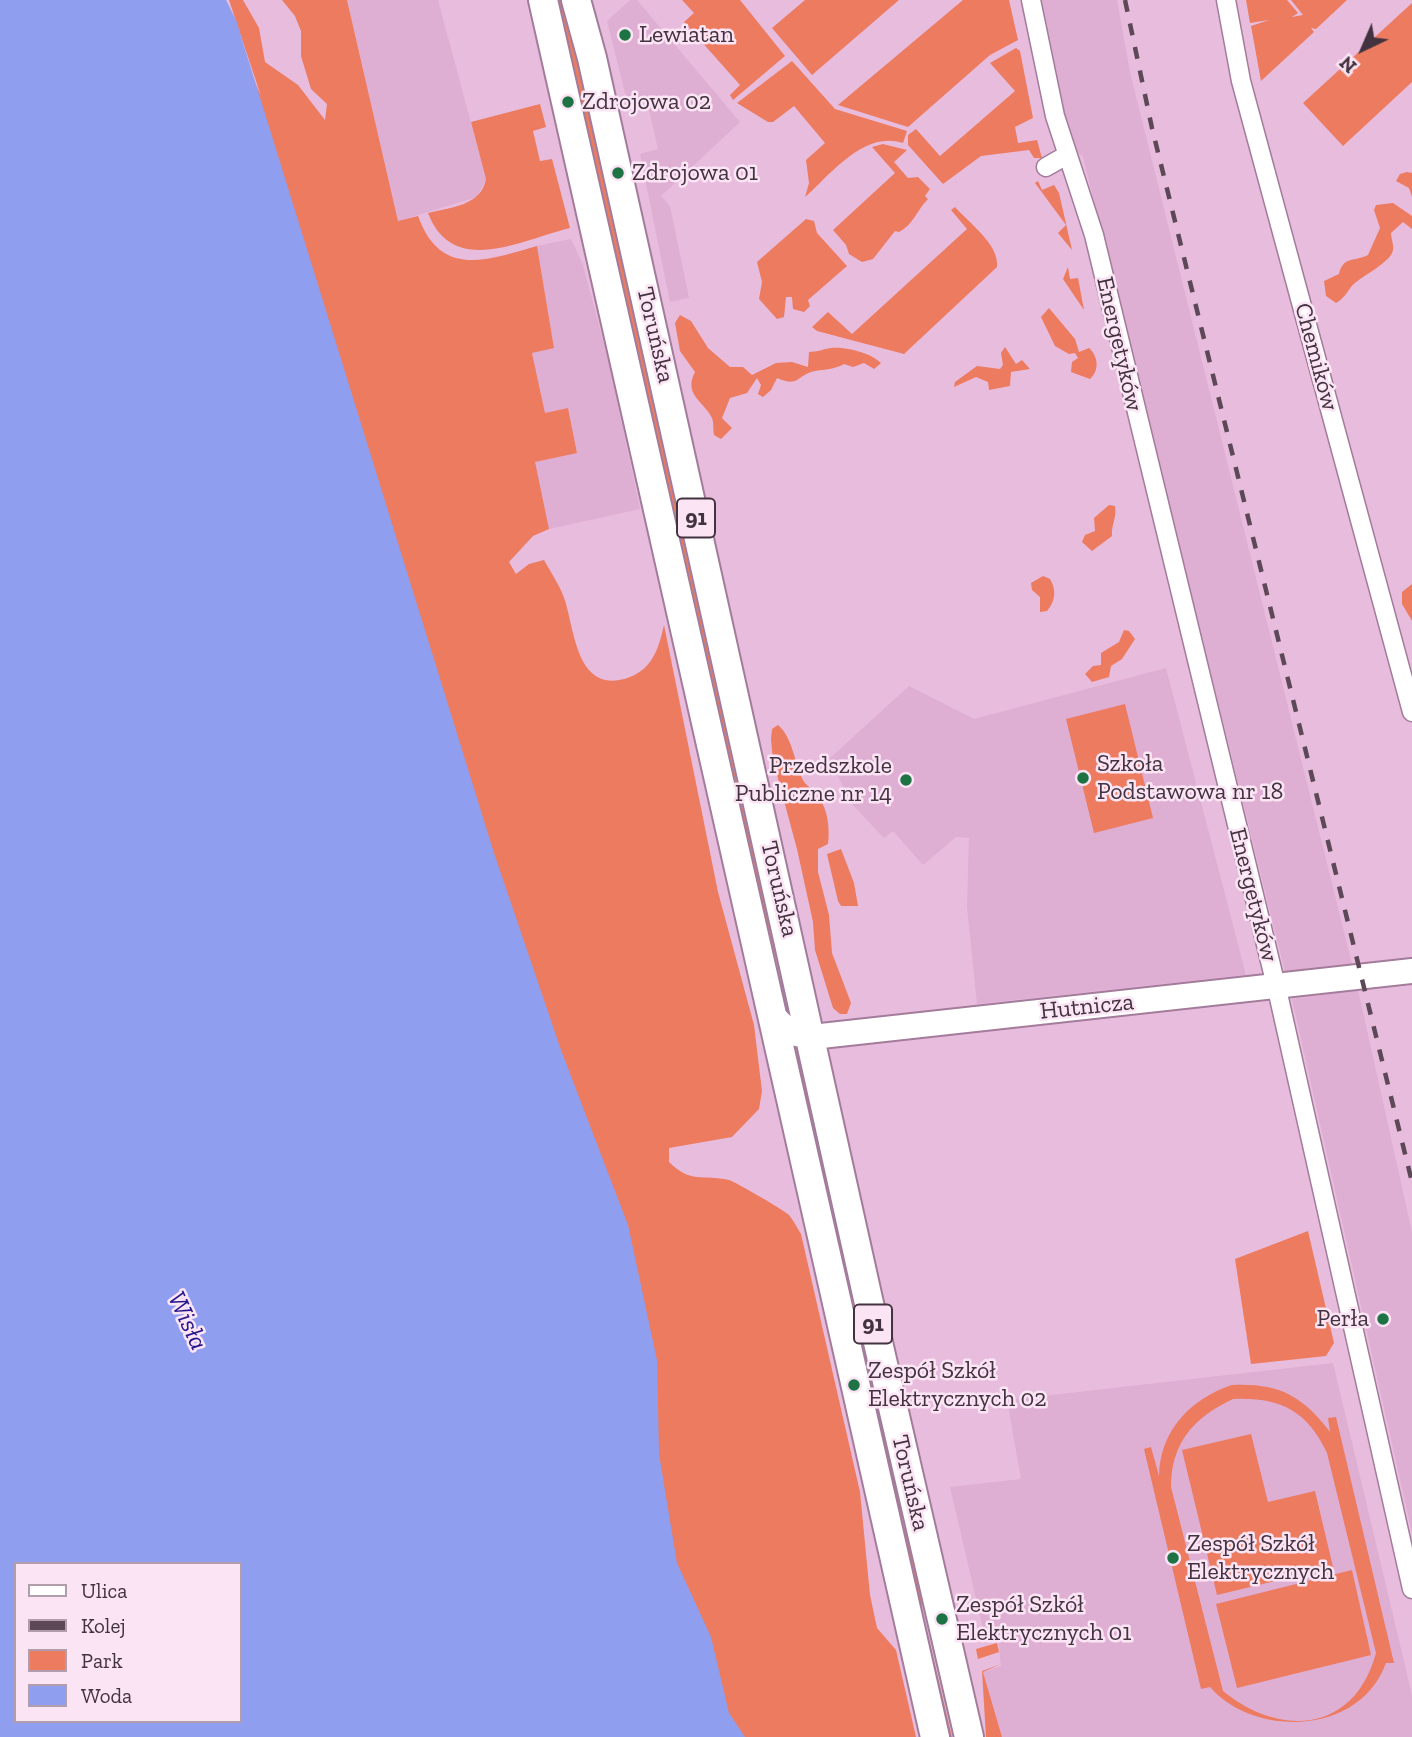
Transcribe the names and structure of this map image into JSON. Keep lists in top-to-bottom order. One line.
{"streets":{"main road":["Toruńska","91"],"street":["Energetyków","Chemików","Hutnicza"]},"crossings":[["Toruńska","Hutnicza"],["Energetyków","Hutnicza"]],"water":["Wisła"],"places":["Lewiatan","Zdrojowa 02","Zdrojowa 01","Szkoła Podstawowa nr 18","Przedszkole Publiczne nr 14","Perła","Zespół Szkół Elektrycznych 02","Zespół Szkół Elektrycznych","Zespół Szkół Elektrycznych 01"],"legend":["Ulica","Kolej","Park","Woda"],"north":"bottom left"}
